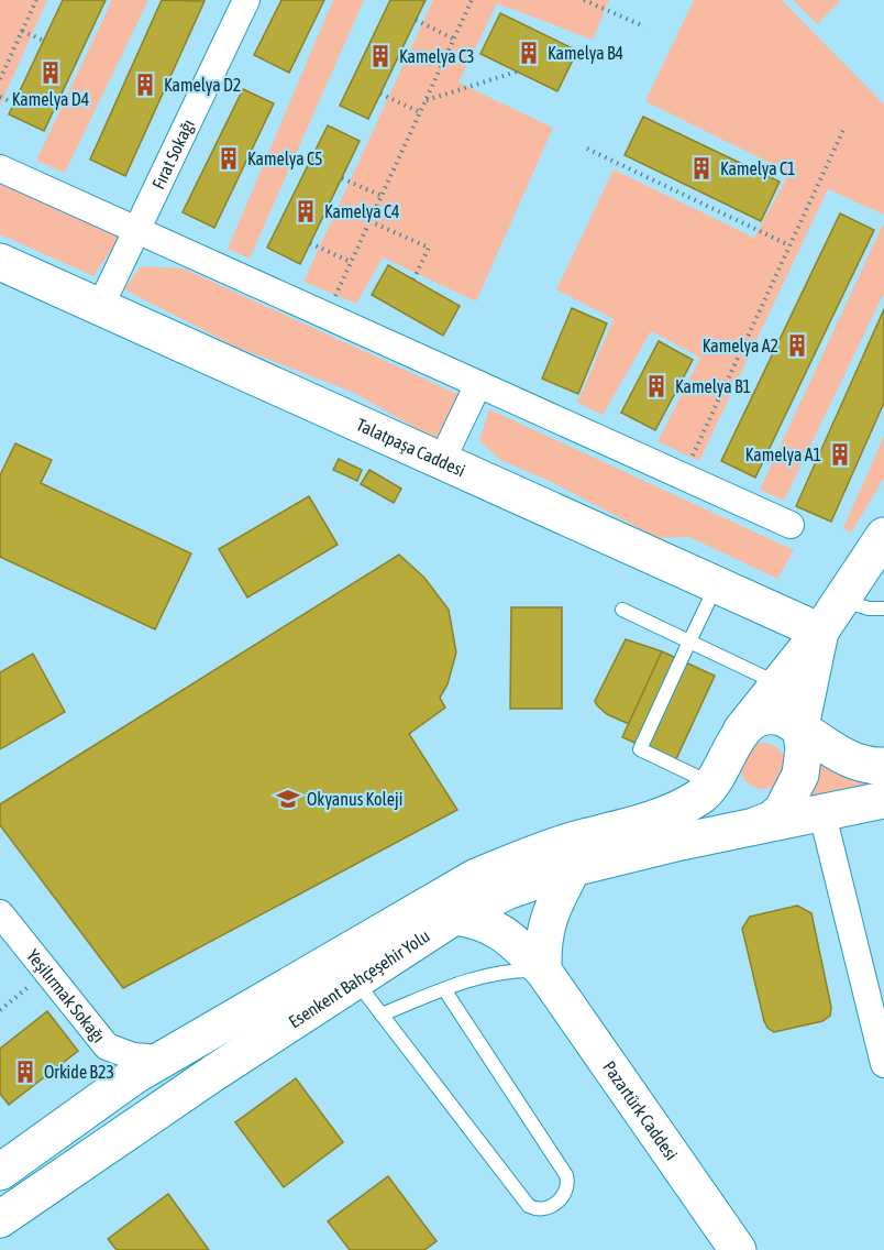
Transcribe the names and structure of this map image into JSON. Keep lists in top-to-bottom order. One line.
{"streets":{"main road":["Talatpaşa Caddesi","Esenkent Bahçeşehir Yolu","Pazartürk Caddesi"],"street":["Fırat Sokağı","Yeşilırmak Sokağı"]},"crossings":[["Fırat Sokağı","Talatpaşa Caddesi"],["Talatpaşa Caddesi","Esenkent Bahçeşehir Yolu"],["Esenkent Bahçeşehir Yolu","Pazartürk Caddesi"]],"places":{"building":["Kamelya B4","Kamelya C3","Kamelya D4","Kamelya D2","Kamelya C5","Kamelya C1","Kamelya C4","Kamelya A2","Kamelya B1","Kamelya A1","Orkide B23"],"school or university":["Okyanus Koleji"]}}
